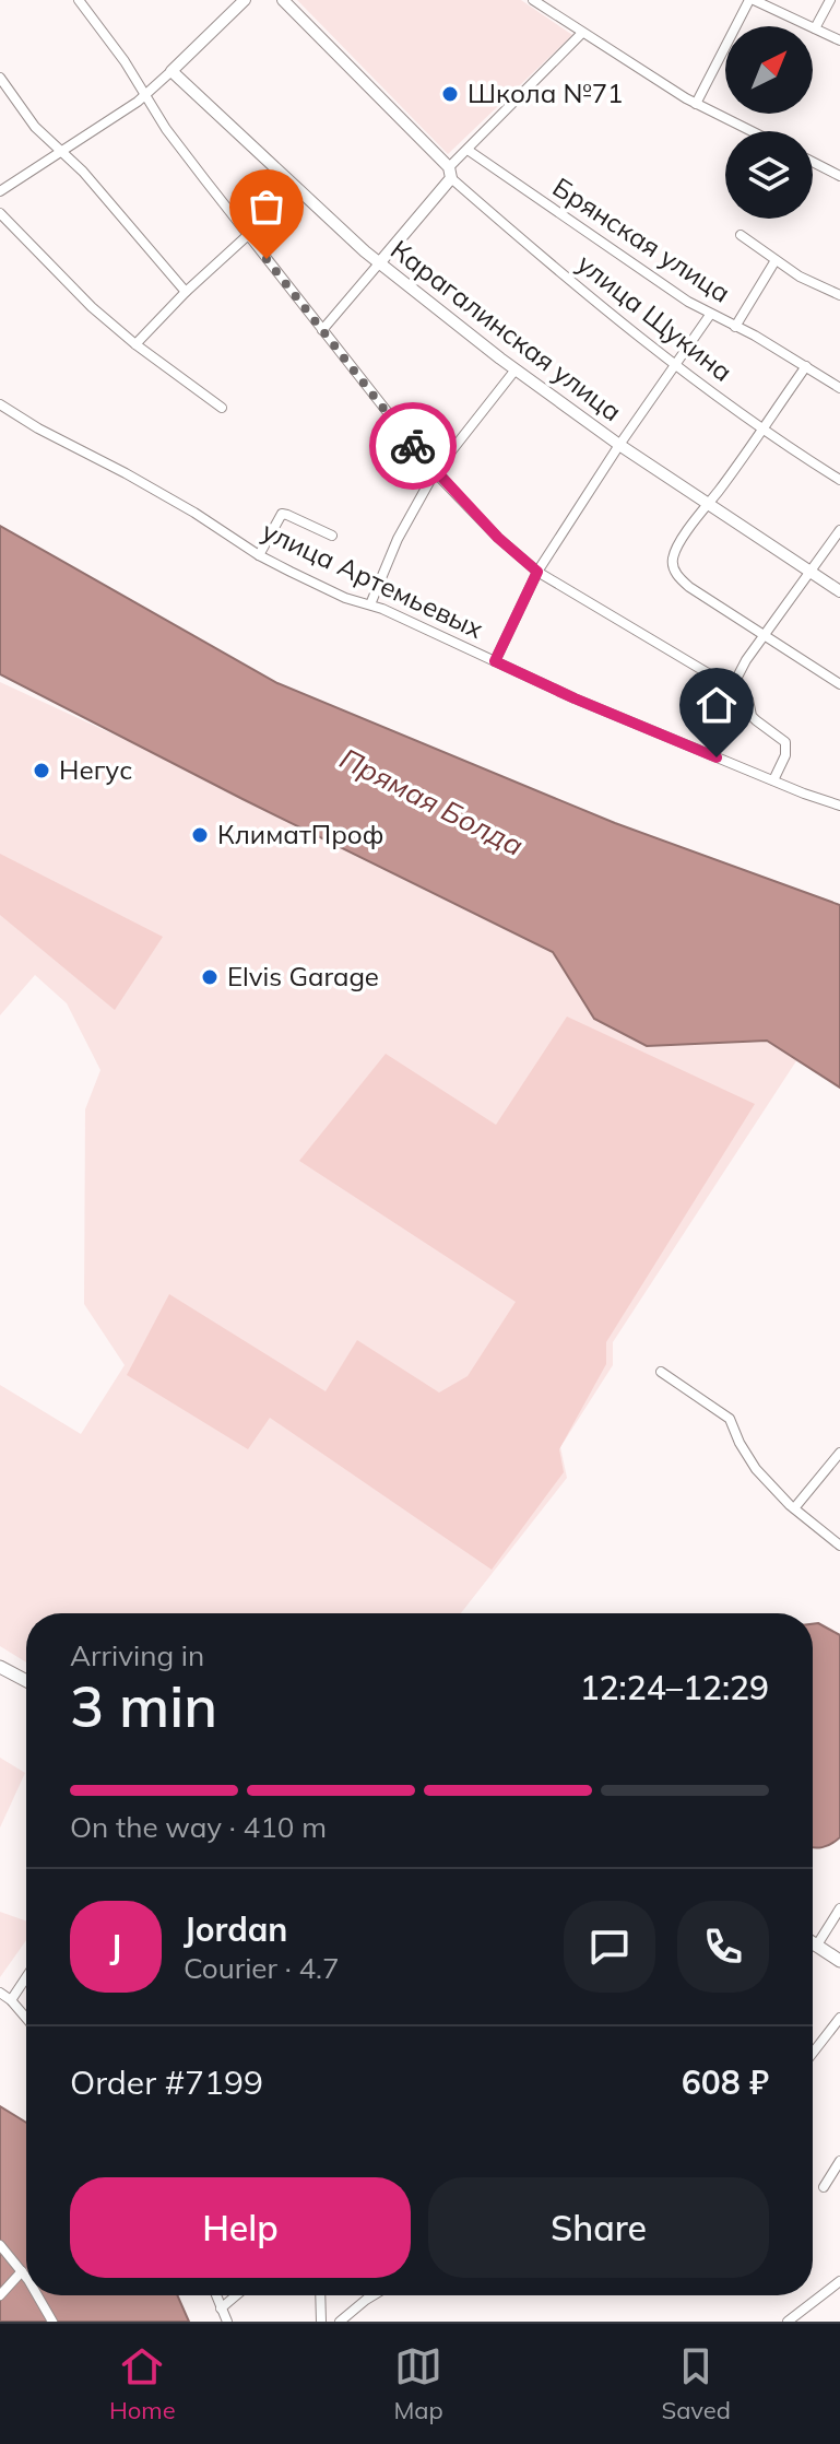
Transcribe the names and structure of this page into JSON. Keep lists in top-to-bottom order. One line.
{"streets":{"street":["Брянская улица","улица Щукина","Карагалинская улица","улица Артемьевых"]},"water":["Прямая Болда"],"places":["Школа №71","Негус","КлиматПроф","Elvis Garage"],"north":"top right","page":{"heading":["3 min","Arriving in","12:24–12:29"],"panel":["Jordan","Courier · 4.7","Order #7199","608 ₽"],"bar":"On the way · 410 m","round":"J","buttons":["Help","Share"],"tabs":["Home","Map","Saved"]}}
